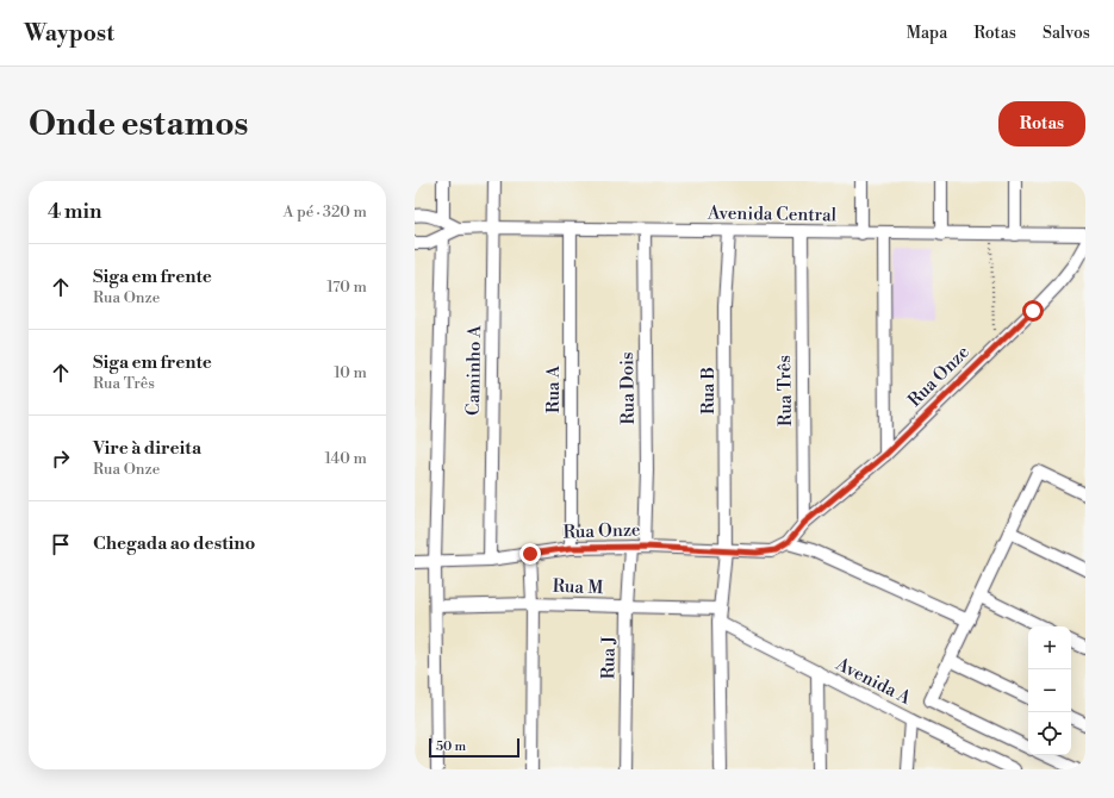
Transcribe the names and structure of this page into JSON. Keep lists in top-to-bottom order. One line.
{"streets":{"street":["Avenida Central","Caminho A","Rua Onze","Rua Dois","Rua A","Rua B","Rua Três","Rua M","Rua J","Avenida A"]},"crossings":[["Avenida Central","Caminho A"],["Avenida Central","Rua Dois"],["Avenida Central","Rua A"],["Avenida Central","Rua B"],["Avenida Central","Rua Três"],["Caminho A","Rua Onze"],["Rua Onze","Rua Dois"],["Rua Onze","Rua A"],["Rua Onze","Rua B"],["Rua Onze","Rua Três"],["Rua Onze","Rua J"],["Rua B","Rua M"],["Rua B","Avenida A"],["Rua M","Rua J"]],"scale_bar":"50 m","page":{"header":"Waypost","nav":["Mapa","Rotas","Salvos"],"buttons":"Rotas","title":"Onde estamos","heading":["4 min","A pé · 320 m"],"list":[["Siga em frente","Rua Onze","170 m"],["Siga em frente","Rua Três","10 m"],["Vire à direita","Rua Onze","140 m"],"Chegada ao destino"],"map_buttons":["+","−"],"scale":"50 m"}}
